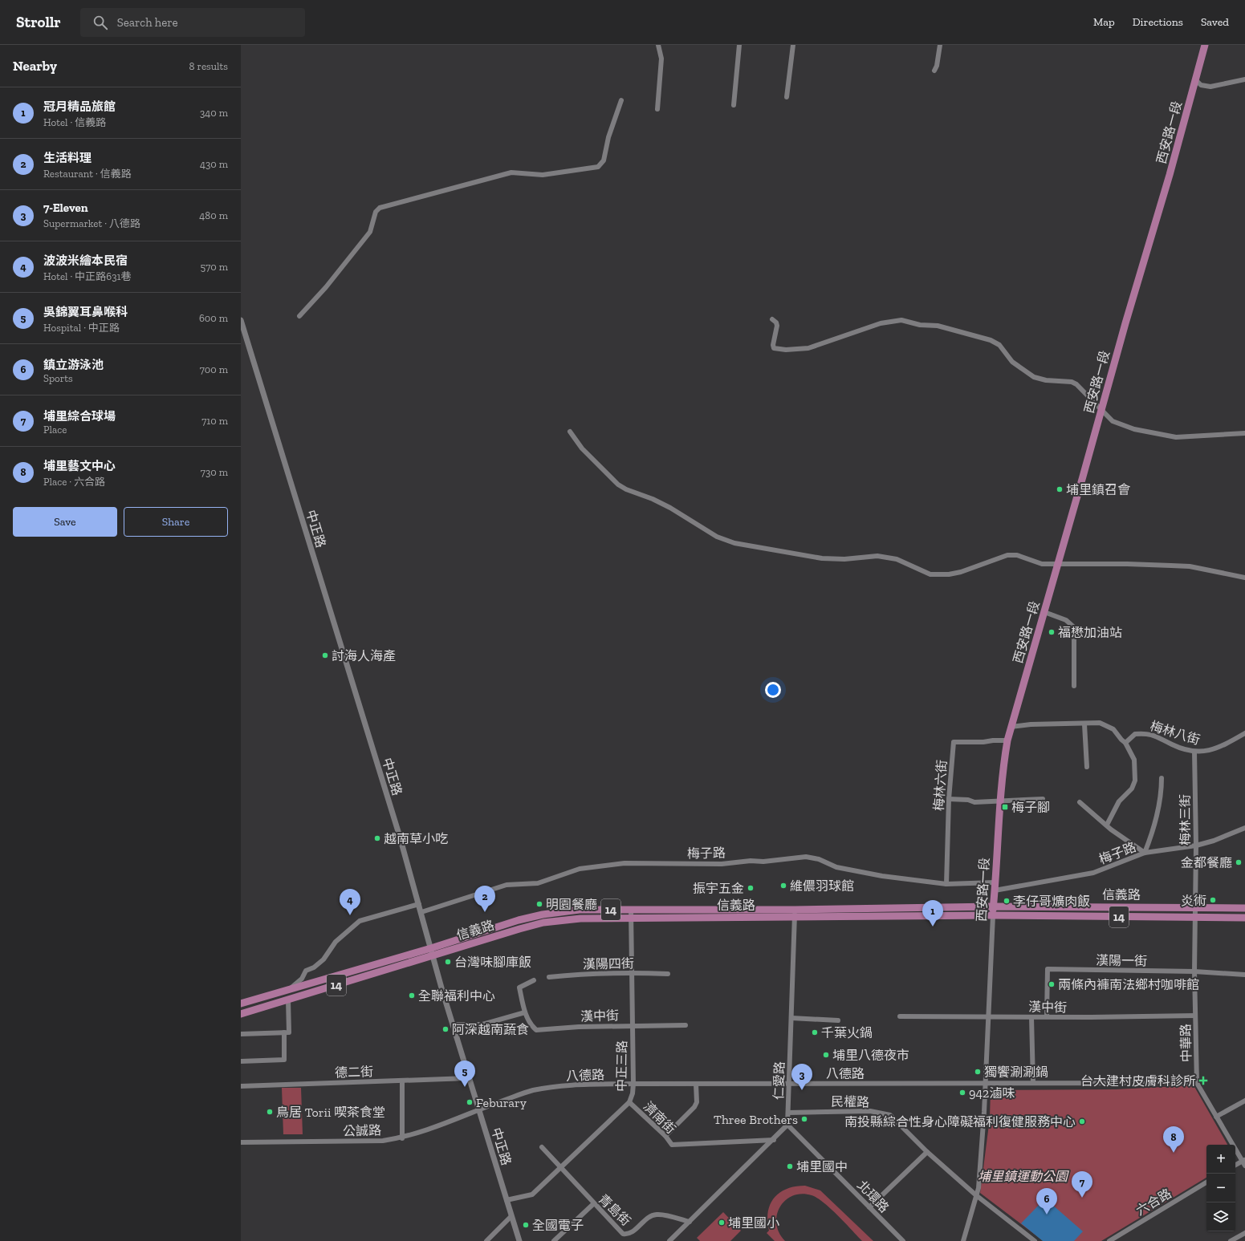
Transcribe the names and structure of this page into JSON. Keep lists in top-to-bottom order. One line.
{"streets":{"main road":["西安路一段","信義路","14"],"street":["中正路","梅林八街","梅林六街","梅林三街","梅子路","漢陽一街","漢陽四街","漢中街","中華路","中正三路","德二街","八德路","仁愛路","民權路","濟南街","公誠路","北環路","六合路","青島街"]},"crossings":[["西安路一段","梅林六街"],["西安路一段","梅子路"],["西安路一段","信義路"],["西安路一段","漢中街"],["西安路一段","八德路"],["西安路一段","民權路"],["中正路","梅子路"],["中正路","信義路"],["中正路","中正三路"],["中正路","德二街"],["中正路","八德路"],["中正路","公誠路"],["梅林八街","梅林三街"],["梅林六街","梅子路"],["梅林三街","梅子路"],["梅林三街","信義路"],["梅林三街","中華路"],["信義路","中華路"],["信義路","中正三路"],["信義路","仁愛路"],["漢陽一街","漢中街"],["漢陽一街","中華路"],["漢陽四街","中正三路"],["漢中街","中華路"],["漢中街","中正三路"],["中華路","八德路"],["中正三路","八德路"],["中正三路","濟南街"],["中正三路","青島街"],["八德路","仁愛路"],["八德路","公誠路"],["仁愛路","民權路"],["仁愛路","北環路"]],"parks":["埔里鎮運動公園"],"places":{"other":["埔里鎮召會","福懋加油站","討海人海產","越南草小吃","金都餐廳","維儂羽球館","振宇五金","炎術","李仔哥爌肉飯","明園餐廳","台灣味腳庫飯","兩條內褲南法鄉村咖啡館","全聯福利中心","阿深越南蔬食","千葉火鍋","埔里八德夜市","獨饗涮涮鍋","942滷味","Feburary","鳥居 Torii 喫茶食堂","Three Brothers","南投縣綜合性身心障礙福利復健服務中心","埔里國中","埔里國小","全國電子"],"transit":["梅子腳"],"health":["台大建村皮膚科診所"]},"page":{"header":"Strollr","search":"Search here","nav":["Map","Directions","Saved"],"heading":["Nearby","8 results"],"list":[{"mark":"1","name":"冠月精品旅館","note":"Hotel · 信義路","value":"340 m"},{"mark":"2","name":"生活料理","note":"Restaurant · 信義路","value":"430 m"},{"mark":"3","name":"7-Eleven","note":"Supermarket · 八德路","value":"480 m"},{"mark":"4","name":"波波米繪本民宿","note":"Hotel · 中正路631巷","value":"570 m"},{"mark":"5","name":"吳錦翼耳鼻喉科","note":"Hospital · 中正路","value":"600 m"},{"mark":"6","name":"鎮立游泳池","note":"Sports","value":"700 m"},{"mark":"7","name":"埔里綜合球場","note":"Place","value":"710 m"},{"mark":"8","name":"埔里藝文中心","note":"Place · 六合路","value":"730 m"}],"buttons":["Save","Share"],"pins":["2","4","1","5","3","8","7","6"],"map_buttons":["+","−"]}}
